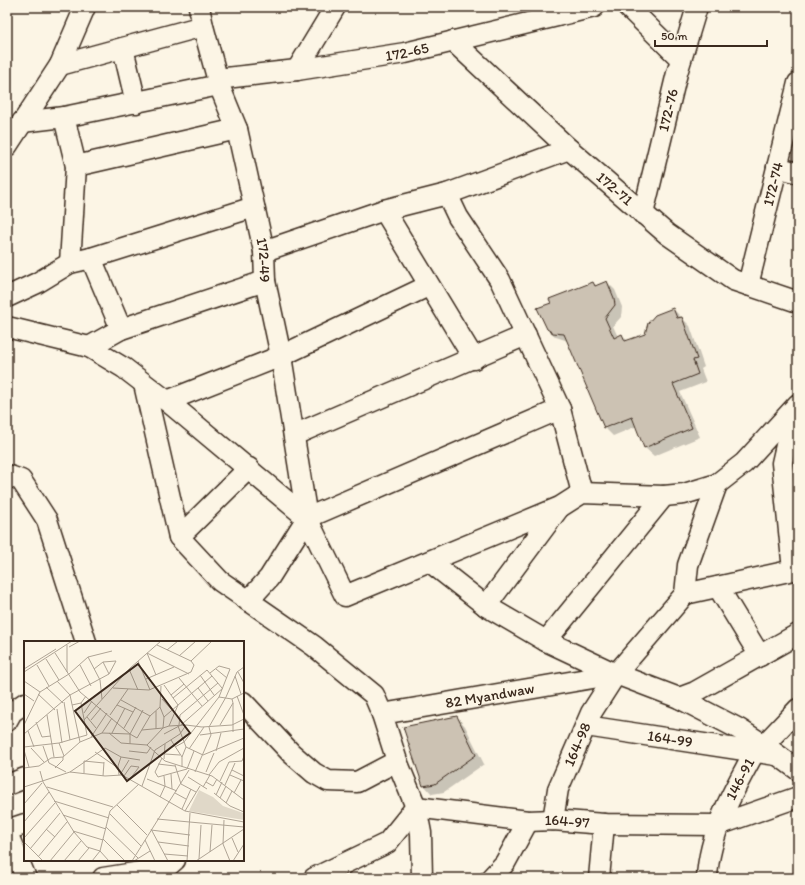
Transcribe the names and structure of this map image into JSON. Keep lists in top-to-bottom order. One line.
{"streets":{"street":["172-65","172-76","172-74","172-71","172-49","82 Myandwaw","164-99","164-98","146-91","164-97"]},"crossings":[["172-65","172-71"],["172-65","172-49"],["172-76","172-71"],["172-74","172-71"],["82 Myandwaw","164-98"],["164-99","164-98"],["164-99","146-91"],["164-98","164-97"],["146-91","164-97"]],"scale_bar":"50 m"}
